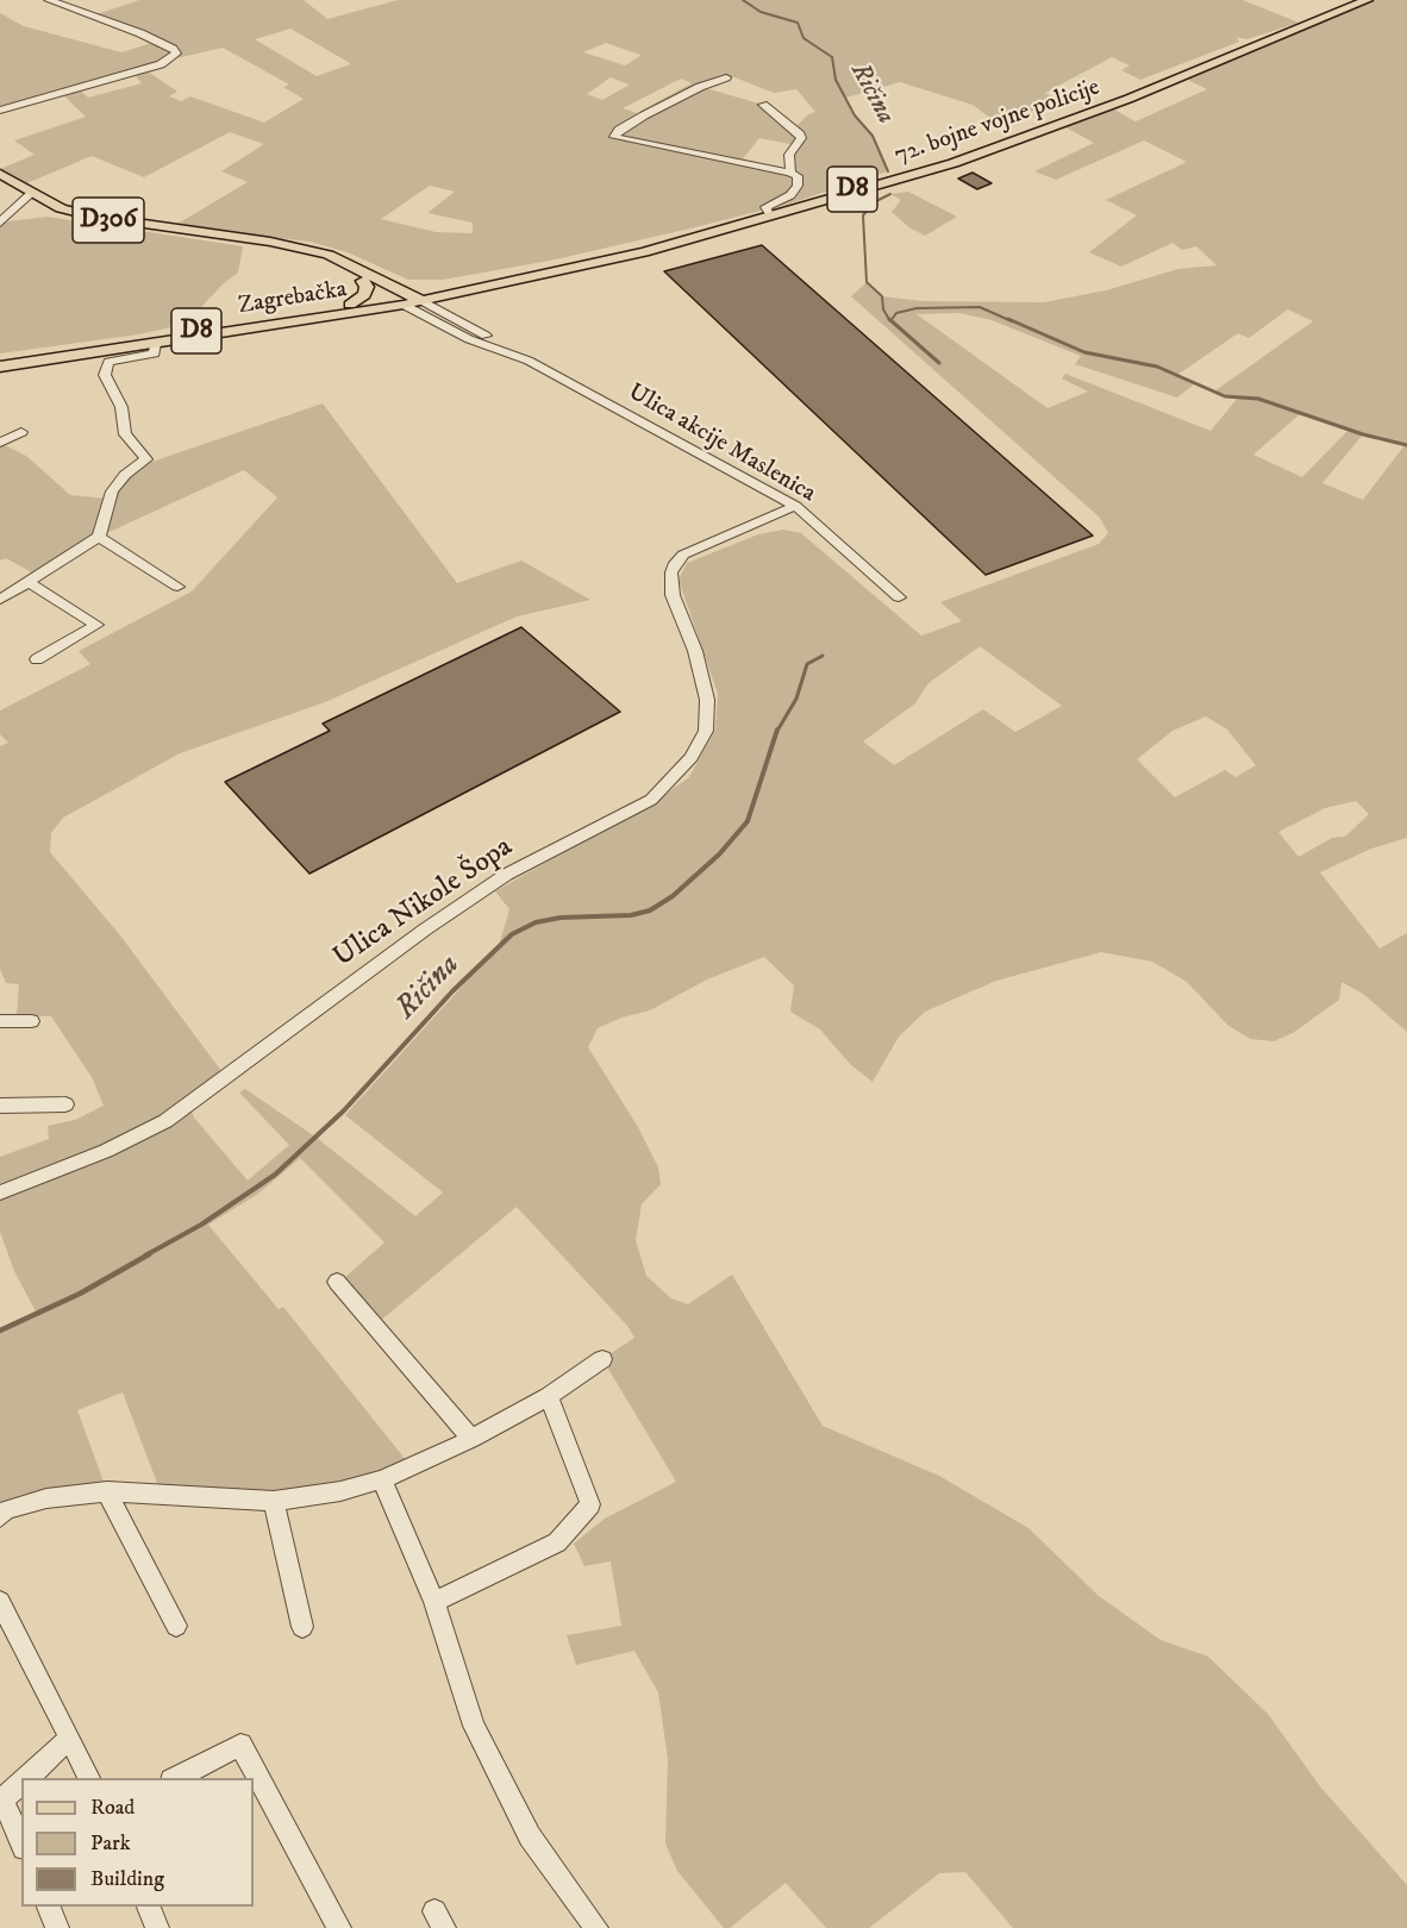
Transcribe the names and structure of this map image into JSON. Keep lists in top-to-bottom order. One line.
{"streets":{"main road":["72. bojne vojne policije","D8","D306","Zagrebačka"],"street":["Ulica akcije Maslenica","Ulica Nikole Šopa"]},"crossings":[["72. bojne vojne policije","D306"],["72. bojne vojne policije","Zagrebačka"],["72. bojne vojne policije","Ulica akcije Maslenica"],["D306","Zagrebačka"],["D306","Ulica akcije Maslenica"],["Zagrebačka","Ulica akcije Maslenica"],["Ulica akcije Maslenica","Ulica Nikole Šopa"]],"water":["Ričina"],"legend":["Road","Park","Building"]}
